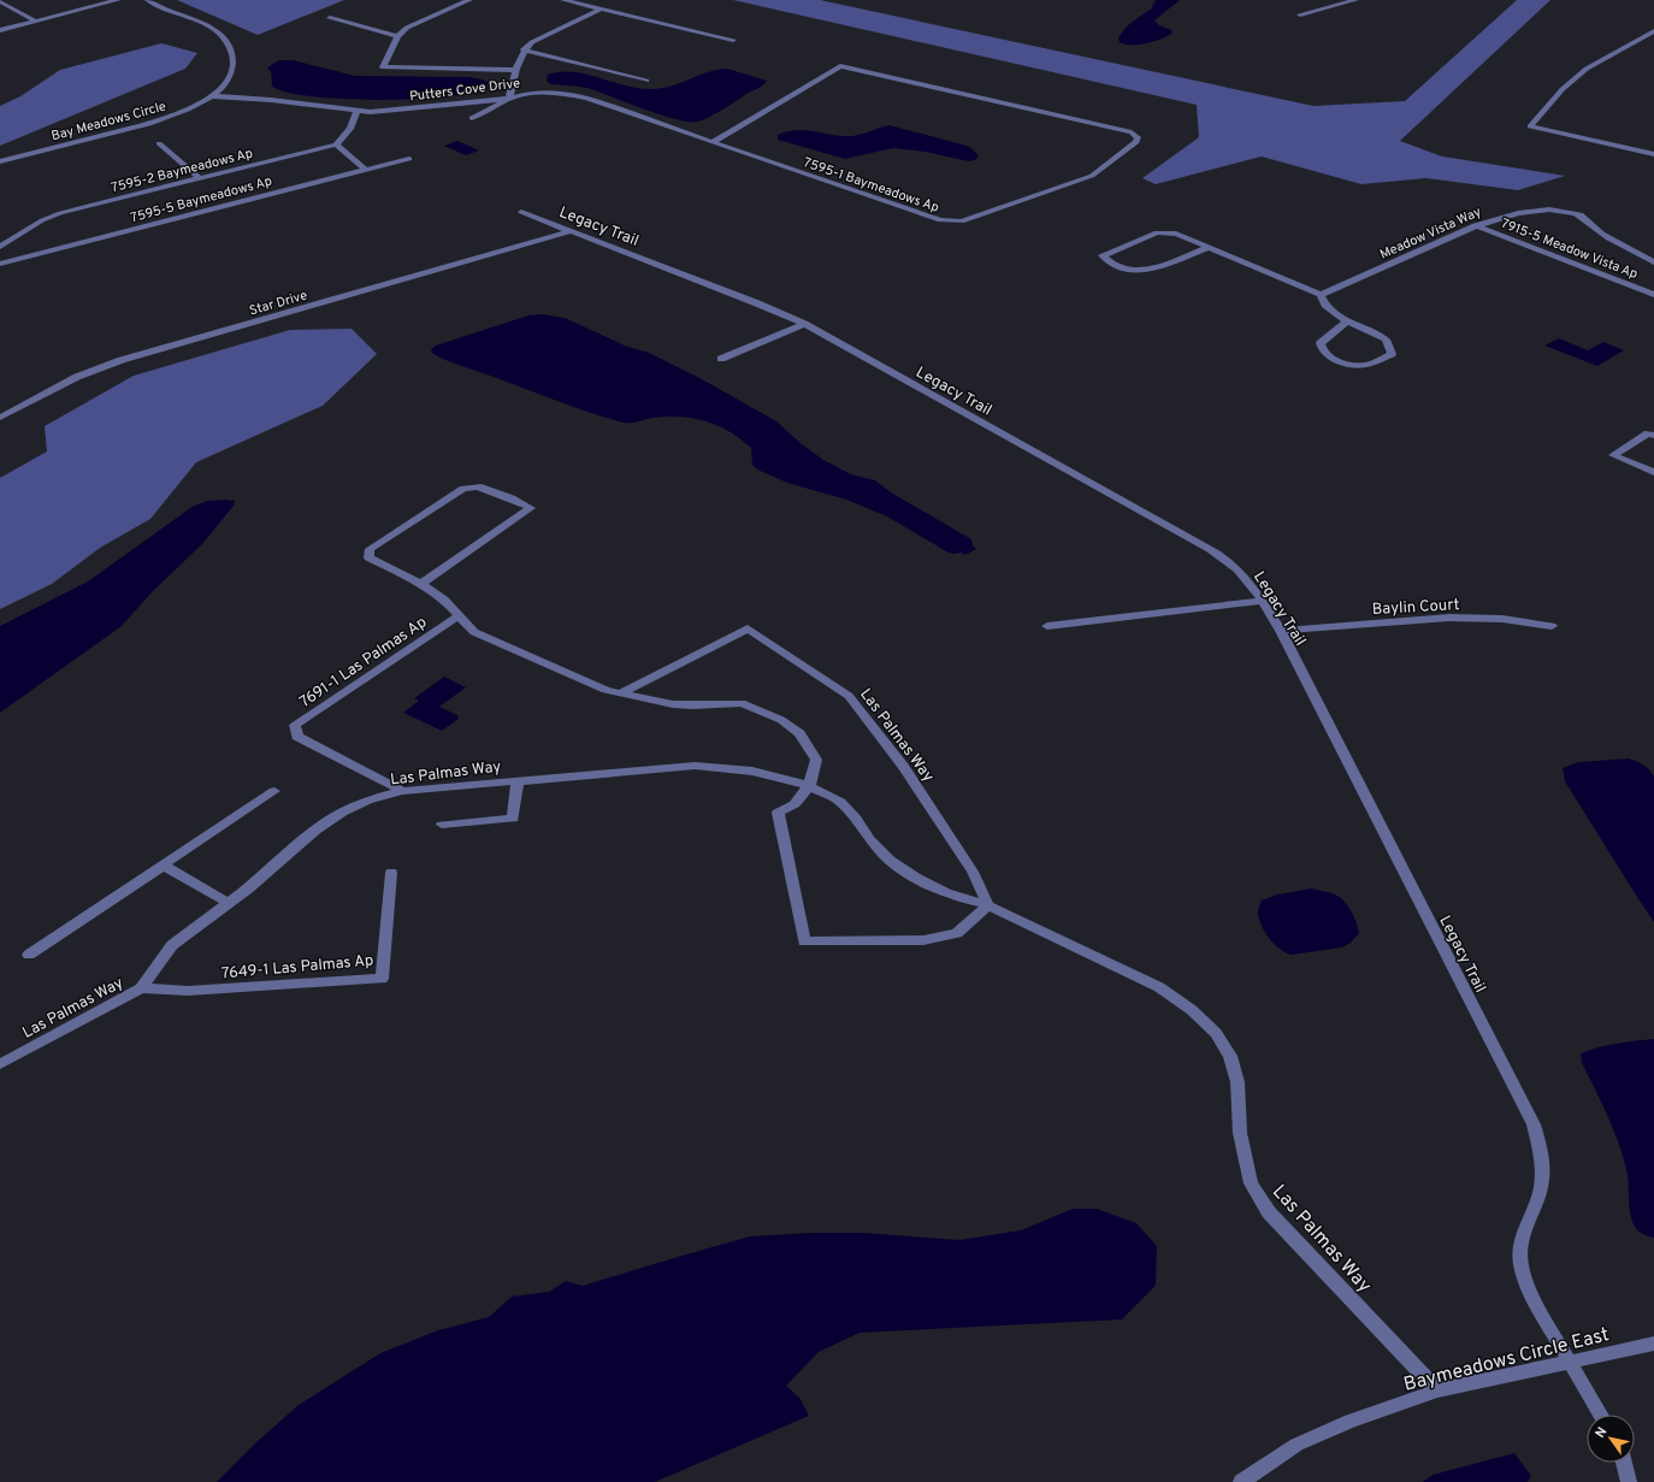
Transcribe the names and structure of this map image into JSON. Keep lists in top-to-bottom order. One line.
{"streets":{"street":["Putters Cove Drive","Bay Meadows Circle","7595-2 Baymeadows Ap","7595-1 Baymeadows Ap","7595-5 Baymeadows Ap","Legacy Trail","Meadow Vista Way","7915-5 Meadow Vista Ap","Star Drive","Baylin Court","7691-1 Las Palmas Ap","Las Palmas Way","7649-1 Las Palmas Ap","Baymeadows Circle East"]},"crossings":[["Putters Cove Drive","Bay Meadows Circle"],["Putters Cove Drive","7595-1 Baymeadows Ap"],["Legacy Trail","Star Drive"],["Legacy Trail","Baylin Court"],["Legacy Trail","Baymeadows Circle East"],["Meadow Vista Way","7915-5 Meadow Vista Ap"],["7691-1 Las Palmas Ap","Las Palmas Way"],["Las Palmas Way","7649-1 Las Palmas Ap"],["Las Palmas Way","Baymeadows Circle East"]],"north":"top left"}
